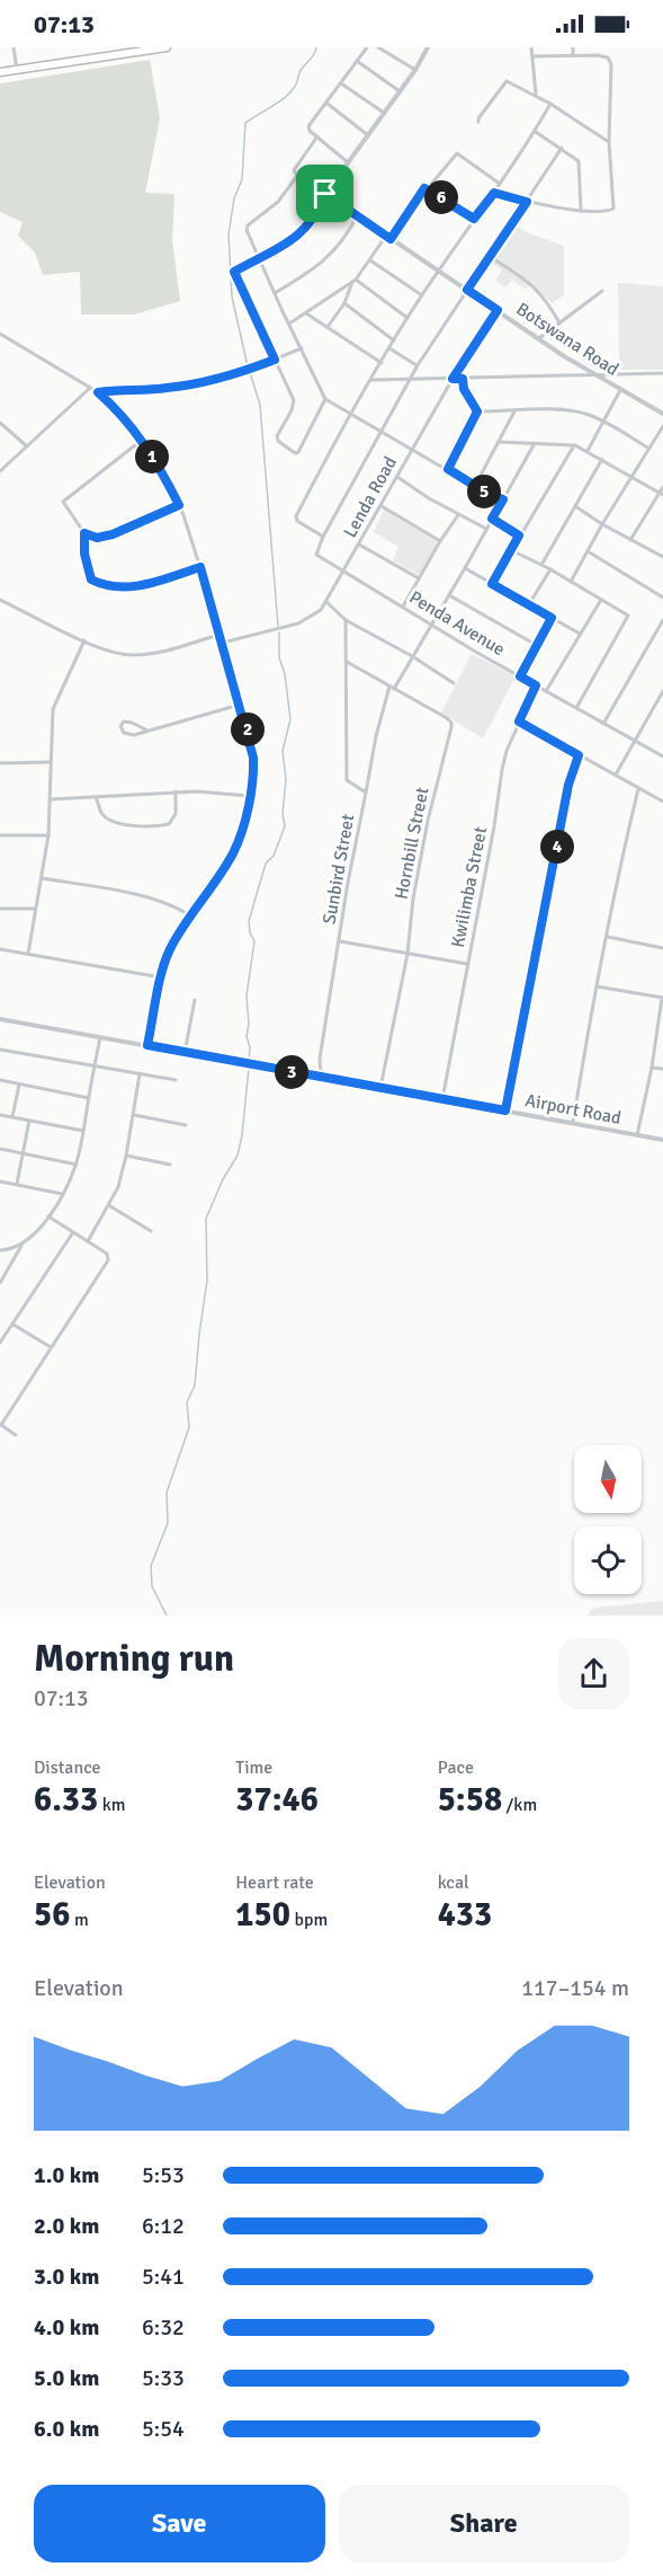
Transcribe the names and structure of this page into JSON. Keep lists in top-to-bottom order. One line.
{"streets":{"street":["Botswana Road","Lenda Road","Penda Avenue","Hornbill Street","Sunbird Street","Kwilimba Street","Airport Road"]},"crossings":[["Botswana Road","Lenda Road"],["Lenda Road","Penda Avenue"],["Penda Avenue","Kwilimba Street"],["Hornbill Street","Sunbird Street"],["Hornbill Street","Airport Road"],["Sunbird Street","Airport Road"],["Kwilimba Street","Airport Road"]],"north":"bottom","page":{"status":"07:13","pins":["6","1","5","2","4","3"],"heading":["Morning run","07:13"],"stats":[["Distance","6.33 km"],["Time","37:46"],["Pace","5:58 /km"],["Elevation","56 m"],["Heart rate","150 bpm"],["kcal","433"]],"chart":["Elevation","117–154 m"],"list":[{"name":"1.0 km","note":"5:53"},{"name":"2.0 km","note":"6:12"},{"name":"3.0 km","note":"5:41"},{"name":"4.0 km","note":"6:32"},{"name":"5.0 km","note":"5:33"},{"name":"6.0 km","note":"5:54"}],"buttons":["Save","Share"]}}
